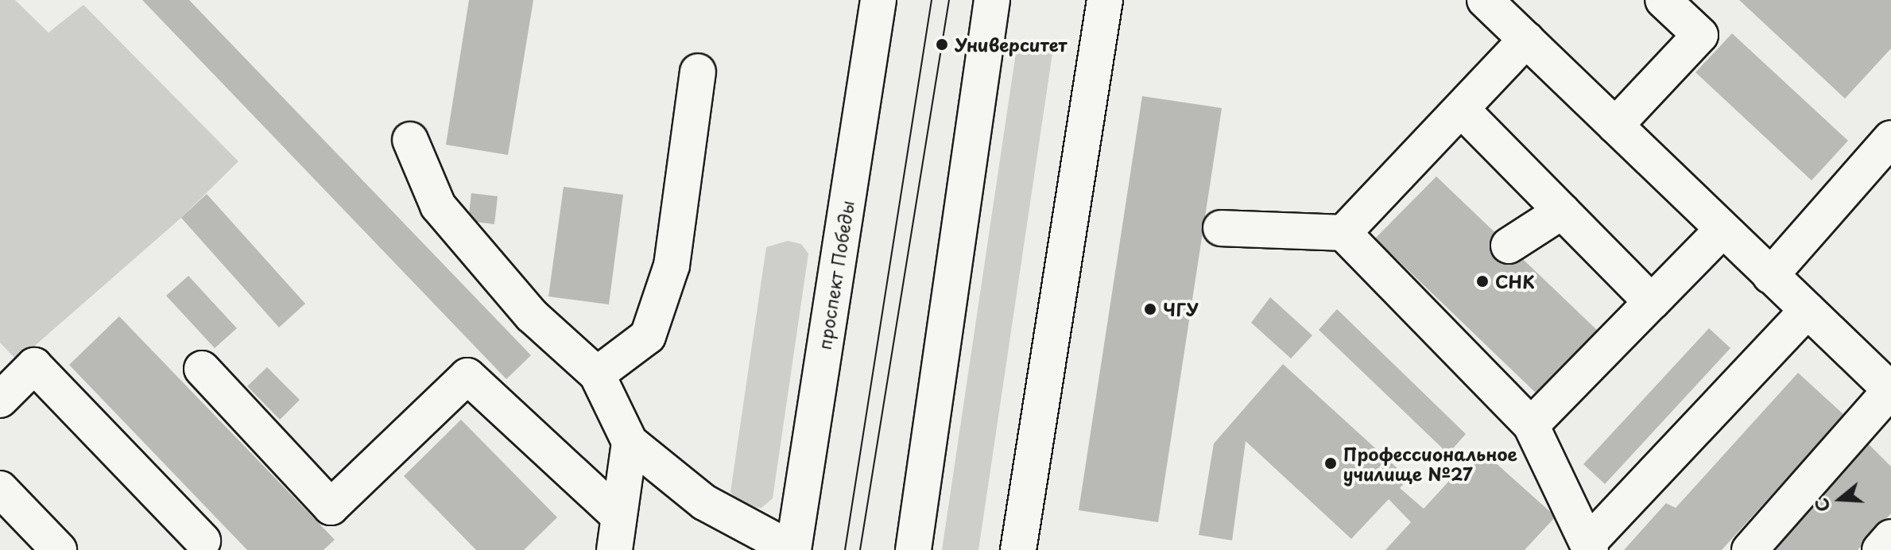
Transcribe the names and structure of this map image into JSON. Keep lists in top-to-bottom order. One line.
{"streets":{"main road":["проспект Победы"]},"places":["Университет","СНК","ЧГУ","Профессиональное училище №27"],"north":"left"}
